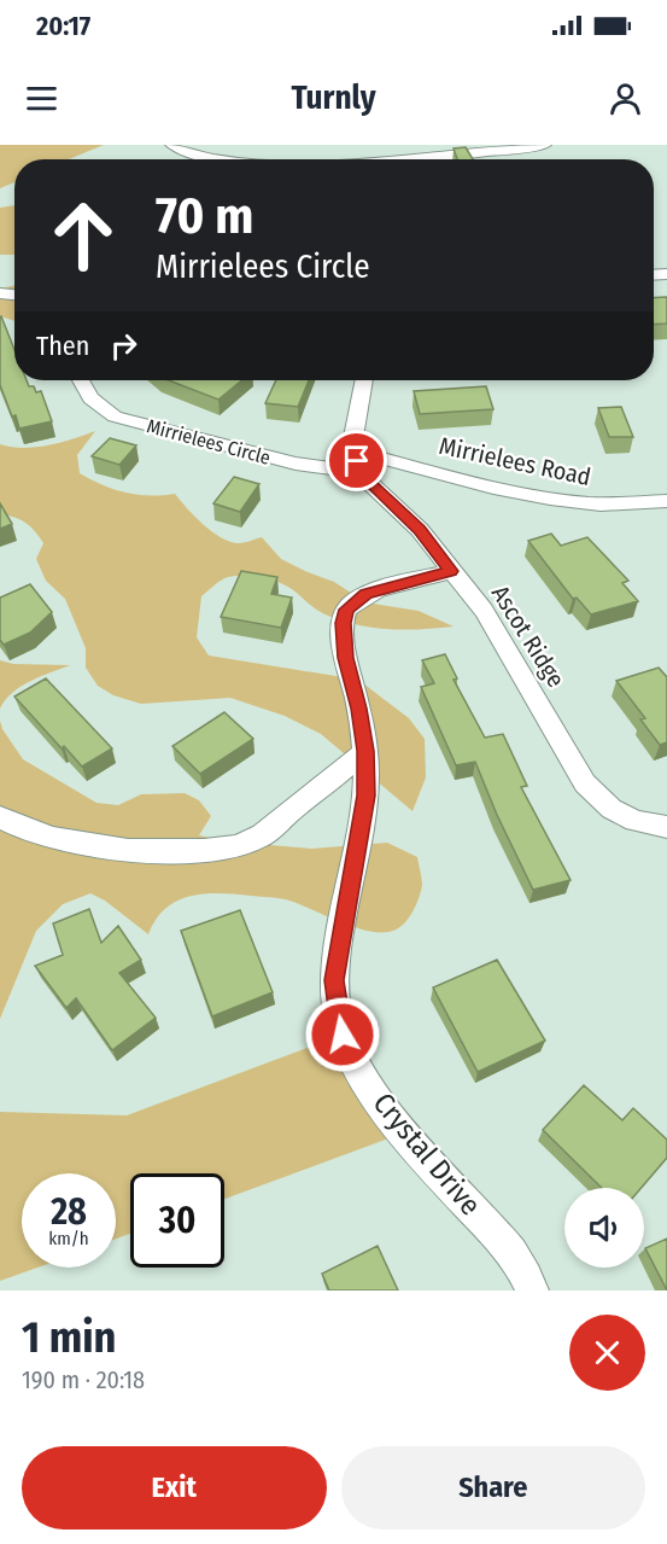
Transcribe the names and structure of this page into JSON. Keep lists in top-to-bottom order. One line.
{"streets":{"street":["Mirrielees Circle","Mirrielees Road","Ascot Ridge","Crystal Drive"]},"crossings":[["Mirrielees Circle","Ascot Ridge"],["Mirrielees Road","Ascot Ridge"]],"page":{"status":"20:17","header":"Turnly","turn":["70 m","Mirrielees Circle"],"then":"Then","speed":"28 km/h","limit":"30","heading":["1 min","190 m · 20:18"],"buttons":["Exit","Share"]}}
